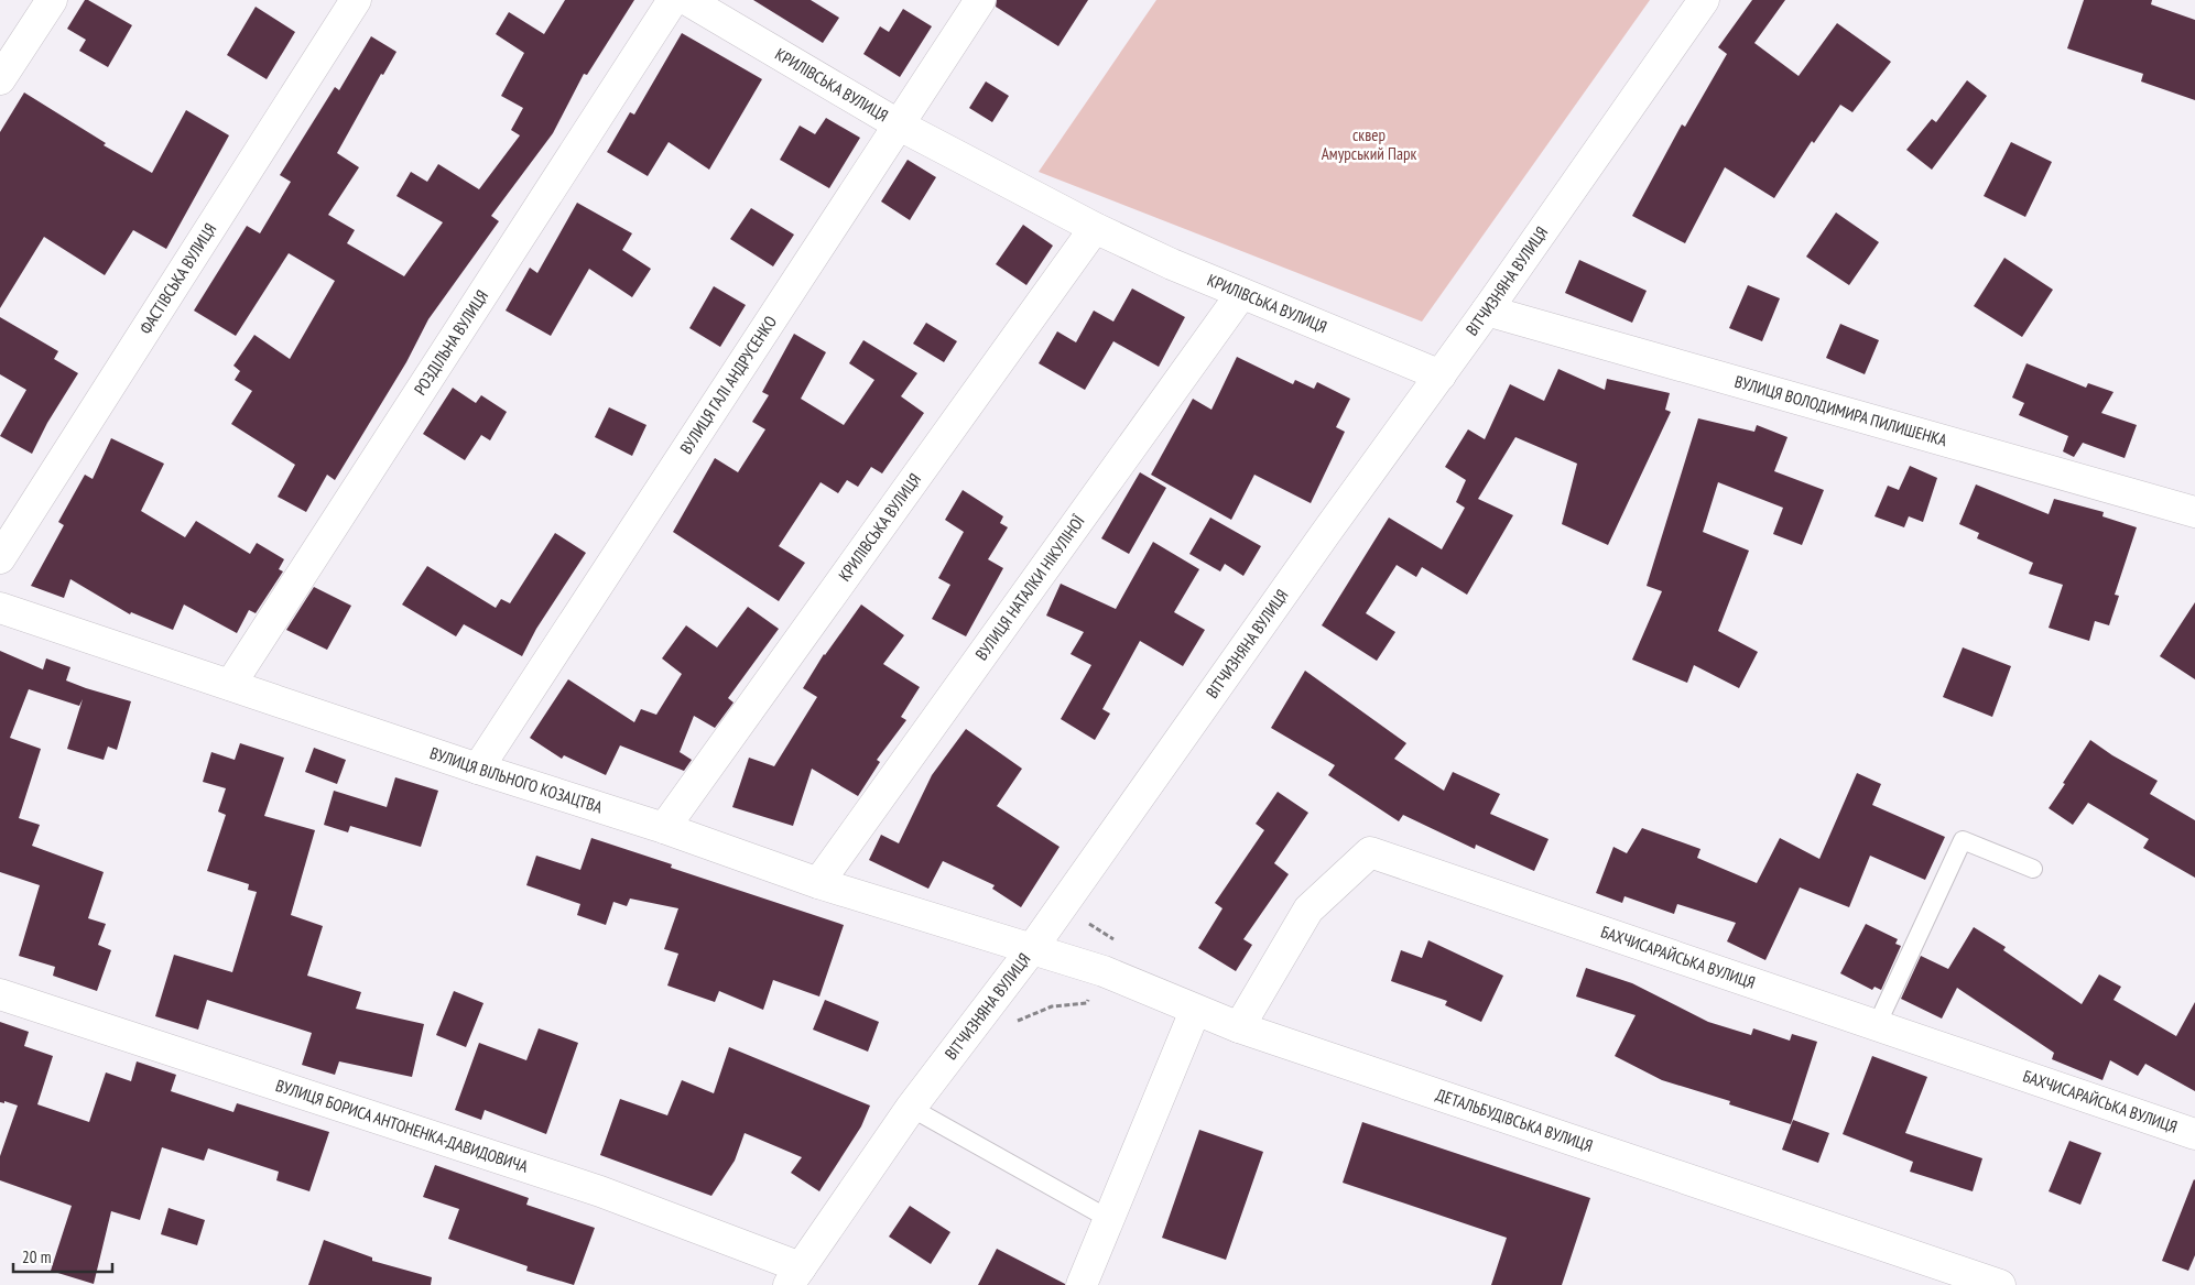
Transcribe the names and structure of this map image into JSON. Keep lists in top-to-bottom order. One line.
{"streets":{"street":["КРИЛІВСЬКА ВУЛИЦЯ","ФАСТІВСЬКА ВУЛИЦЯ","ВІТЧИЗНЯНА ВУЛИЦЯ","РОЗДІЛЬНА ВУЛИЦЯ","ВУЛИЦЯ ГАЛІ АНДРУСЕНКО","ВУЛИЦЯ ВОЛОДИМИРА ПИЛИШЕНКА","ВУЛИЦЯ НАТАЛКИ НІКУЛІНОЇ","ВУЛИЦЯ ВІЛЬНОГО КОЗАЦТВА","БАХЧИСАРАЙСЬКА ВУЛИЦЯ","ДЕТАЛЬБУДІВСЬКА ВУЛИЦЯ","ВУЛИЦЯ БОРИСА АНТОНЕНКА-ДАВИДОВИЧА"]},"crossings":[["КРИЛІВСЬКА ВУЛИЦЯ","ВІТЧИЗНЯНА ВУЛИЦЯ"],["КРИЛІВСЬКА ВУЛИЦЯ","ВУЛИЦЯ ГАЛІ АНДРУСЕНКО"],["КРИЛІВСЬКА ВУЛИЦЯ","ВУЛИЦЯ НАТАЛКИ НІКУЛІНОЇ"],["КРИЛІВСЬКА ВУЛИЦЯ","ВУЛИЦЯ ВІЛЬНОГО КОЗАЦТВА"],["ВІТЧИЗНЯНА ВУЛИЦЯ","ВУЛИЦЯ ВОЛОДИМИРА ПИЛИШЕНКА"],["ВІТЧИЗНЯНА ВУЛИЦЯ","ВУЛИЦЯ ВІЛЬНОГО КОЗАЦТВА"],["ВІТЧИЗНЯНА ВУЛИЦЯ","ДЕТАЛЬБУДІВСЬКА ВУЛИЦЯ"],["ВІТЧИЗНЯНА ВУЛИЦЯ","ВУЛИЦЯ БОРИСА АНТОНЕНКА-ДАВИДОВИЧА"],["РОЗДІЛЬНА ВУЛИЦЯ","ВУЛИЦЯ ВІЛЬНОГО КОЗАЦТВА"],["ВУЛИЦЯ ГАЛІ АНДРУСЕНКО","ВУЛИЦЯ ВІЛЬНОГО КОЗАЦТВА"],["ВУЛИЦЯ НАТАЛКИ НІКУЛІНОЇ","ВУЛИЦЯ ВІЛЬНОГО КОЗАЦТВА"],["ВУЛИЦЯ ВІЛЬНОГО КОЗАЦТВА","ДЕТАЛЬБУДІВСЬКА ВУЛИЦЯ"],["БАХЧИСАРАЙСЬКА ВУЛИЦЯ","ДЕТАЛЬБУДІВСЬКА ВУЛИЦЯ"]],"parks":["сквер Амурський Парк"],"scale_bar":"20 m"}
